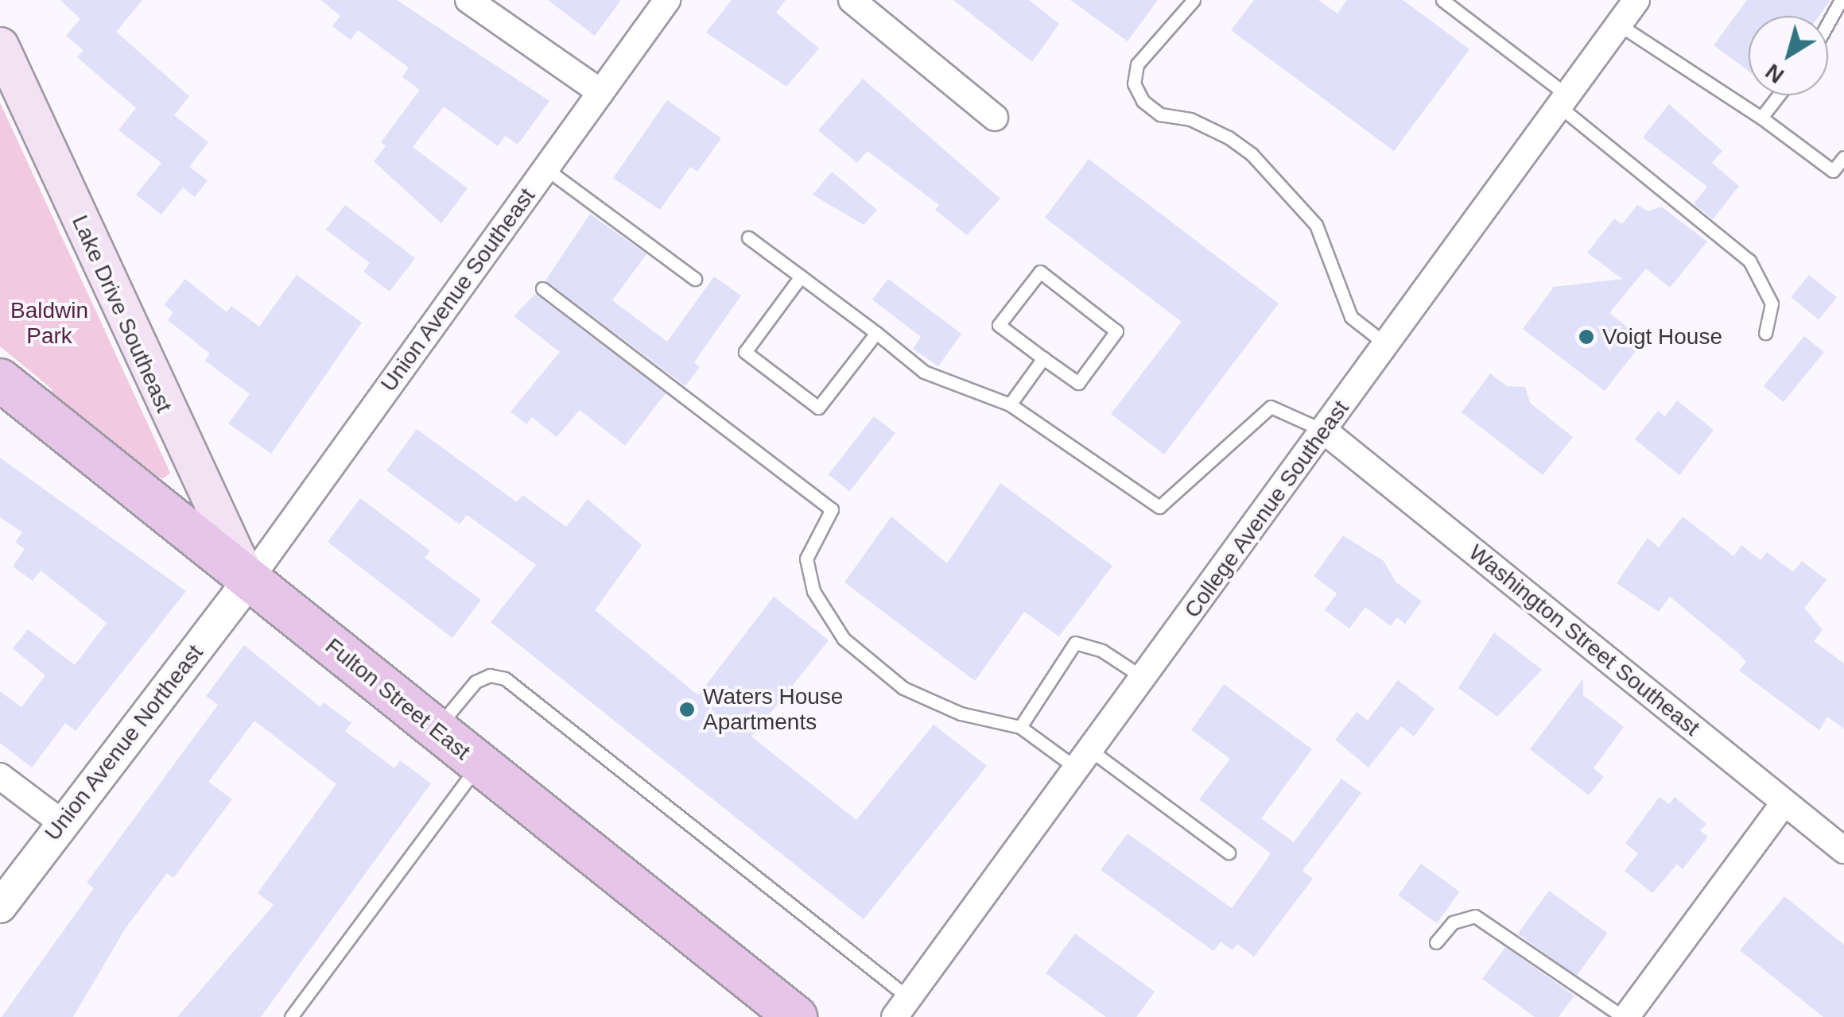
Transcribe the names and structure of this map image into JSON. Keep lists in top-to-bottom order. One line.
{"streets":{"main road":["Lake Drive Southeast","Fulton Street East"],"street":["Union Avenue Southeast","College Avenue Southeast","Washington Street Southeast","Union Avenue Northeast"]},"crossings":[["Union Avenue Southeast","Lake Drive Southeast"],["Union Avenue Southeast","Fulton Street East"],["Union Avenue Southeast","Union Avenue Northeast"],["Lake Drive Southeast","Fulton Street East"],["Lake Drive Southeast","Union Avenue Northeast"],["College Avenue Southeast","Washington Street Southeast"],["Fulton Street East","Union Avenue Northeast"]],"parks":["Baldwin Park"],"places":["Voigt House","Waters House Apartments"],"north":"bottom left"}
